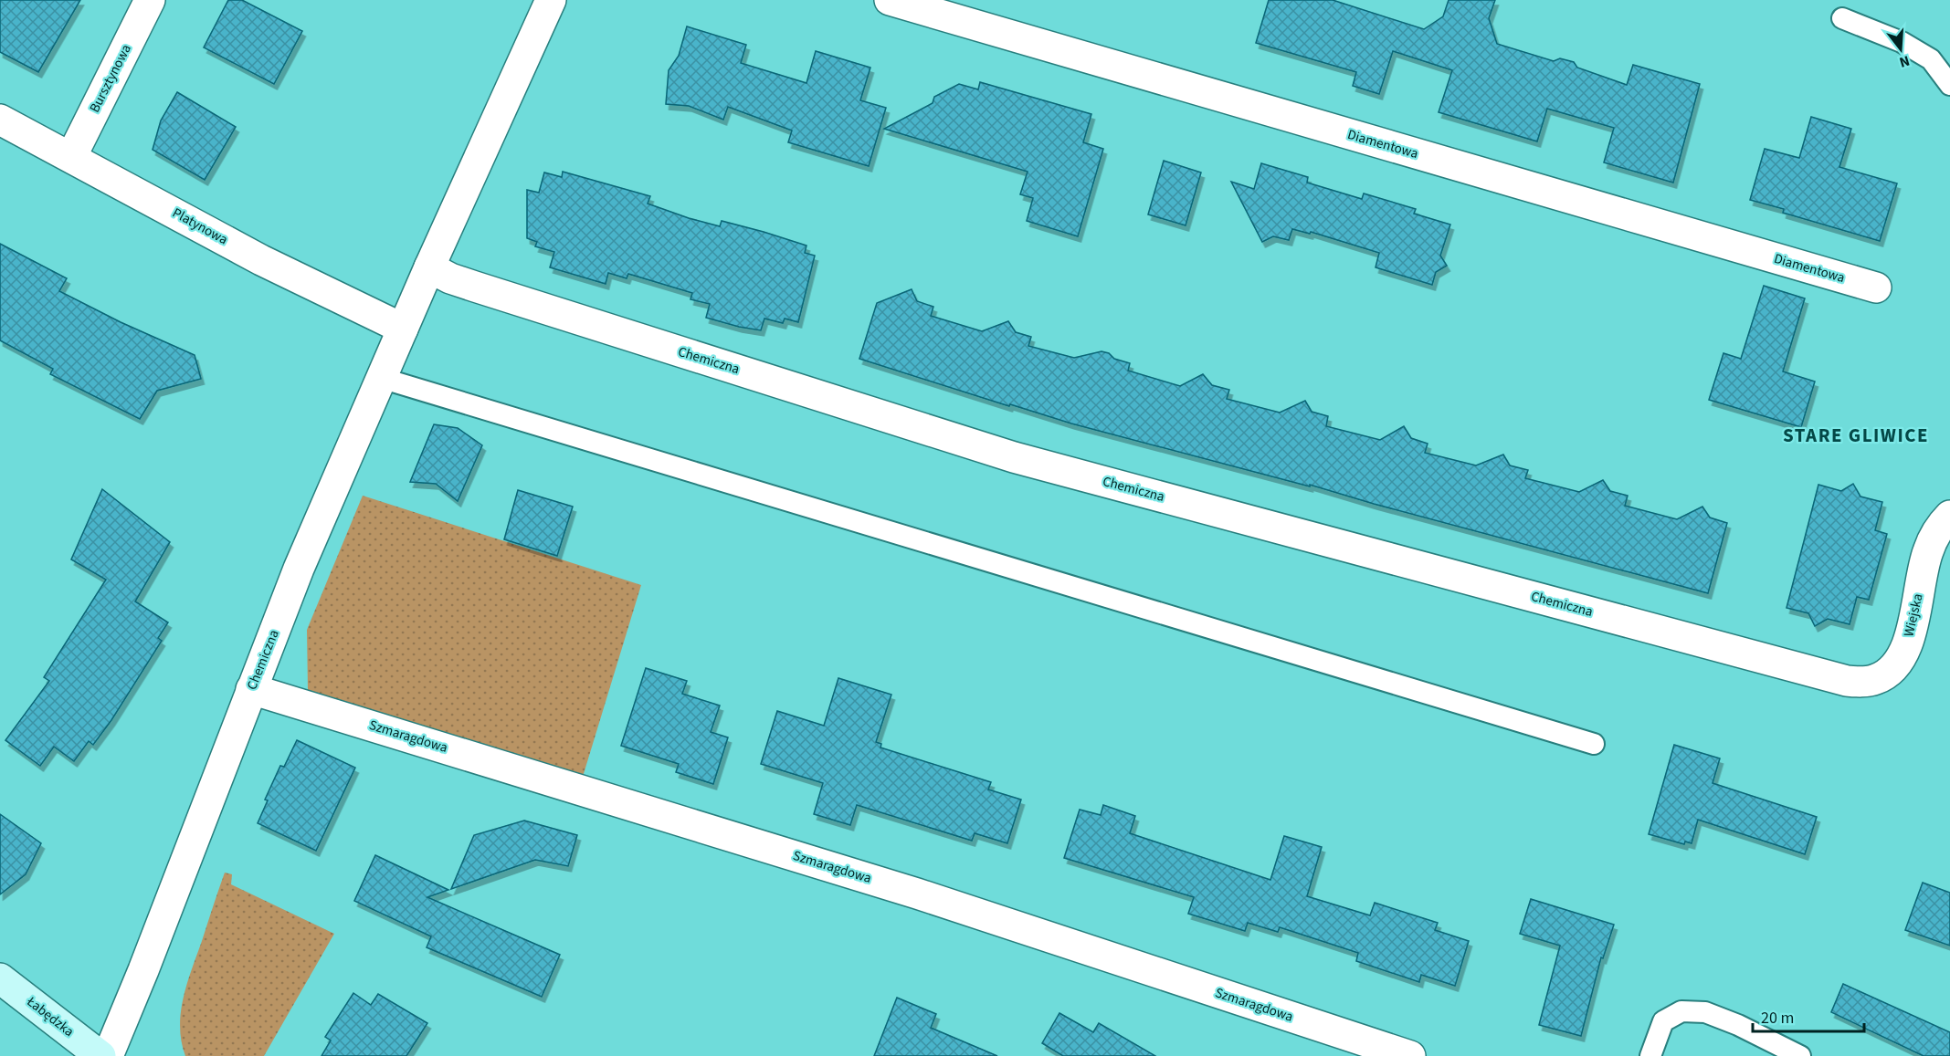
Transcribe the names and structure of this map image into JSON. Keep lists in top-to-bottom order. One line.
{"streets":{"street":["Bursztynowa","Diamentowa","Platynowa","Chemiczna","Wiejska","Szmaragdowa","Łabędzka"]},"crossings":[["Bursztynowa","Platynowa"],["Platynowa","Chemiczna"],["Chemiczna","Wiejska"],["Chemiczna","Szmaragdowa"]],"districts":["STARE GLIWICE"],"scale_bar":"20 m","north":"bottom"}
